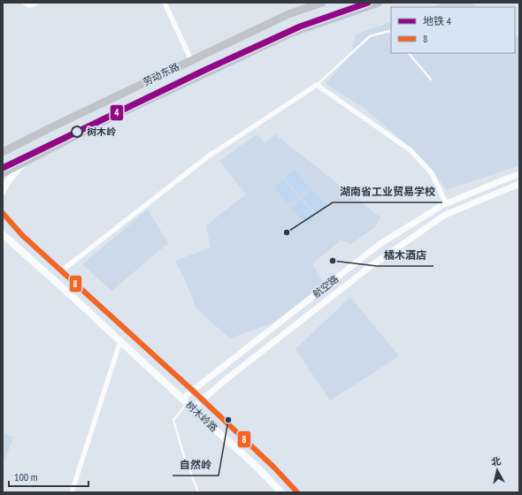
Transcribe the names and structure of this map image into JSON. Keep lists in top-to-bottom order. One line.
{"streets":{"main road":["劳动东路","树木岭路"],"street":["航空路"]},"crossings":[["航空路","树木岭路"]],"places":["树木岭","湖南省工业贸易学校","橘木酒店","自然岭"],"lines":["metro line 4","transit line 8"],"legend":["地铁 4","8"],"scale_bar":"100 m","north":"top"}
